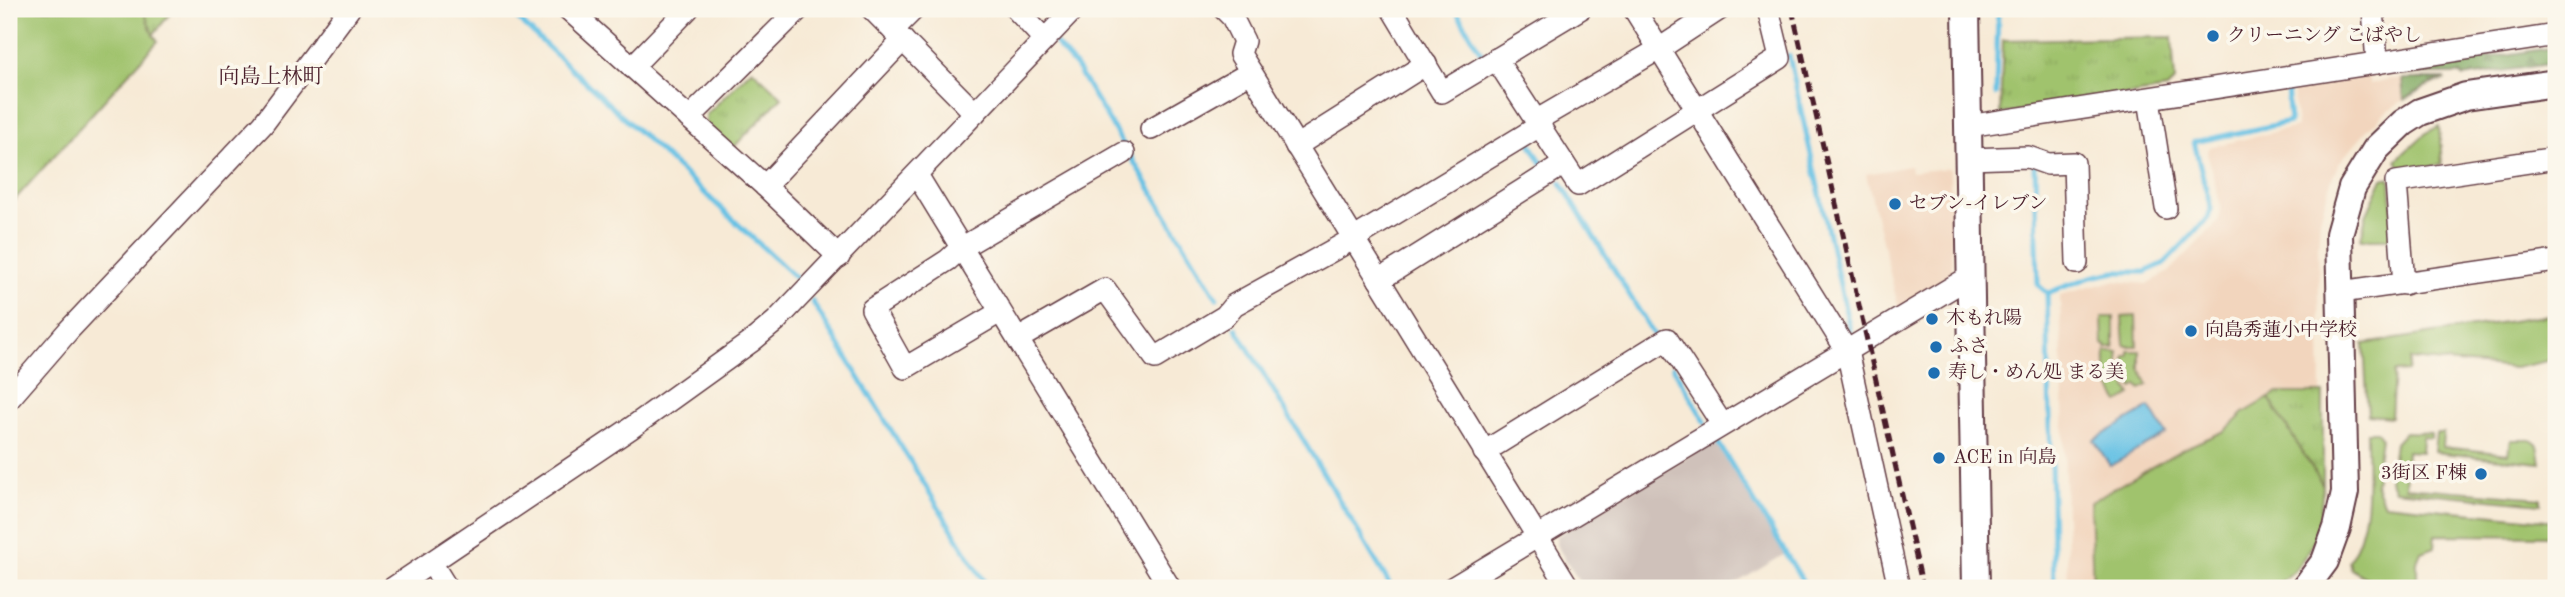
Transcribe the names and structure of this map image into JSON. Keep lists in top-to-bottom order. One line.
{"districts":["向島上林町"],"places":["クリーニング こばやし","セブン-イレブン","木もれ陽","向島秀蓮小中学校","ふさ","寿し・めん処 まる美","ACE in 向島","3街区 F棟"]}
